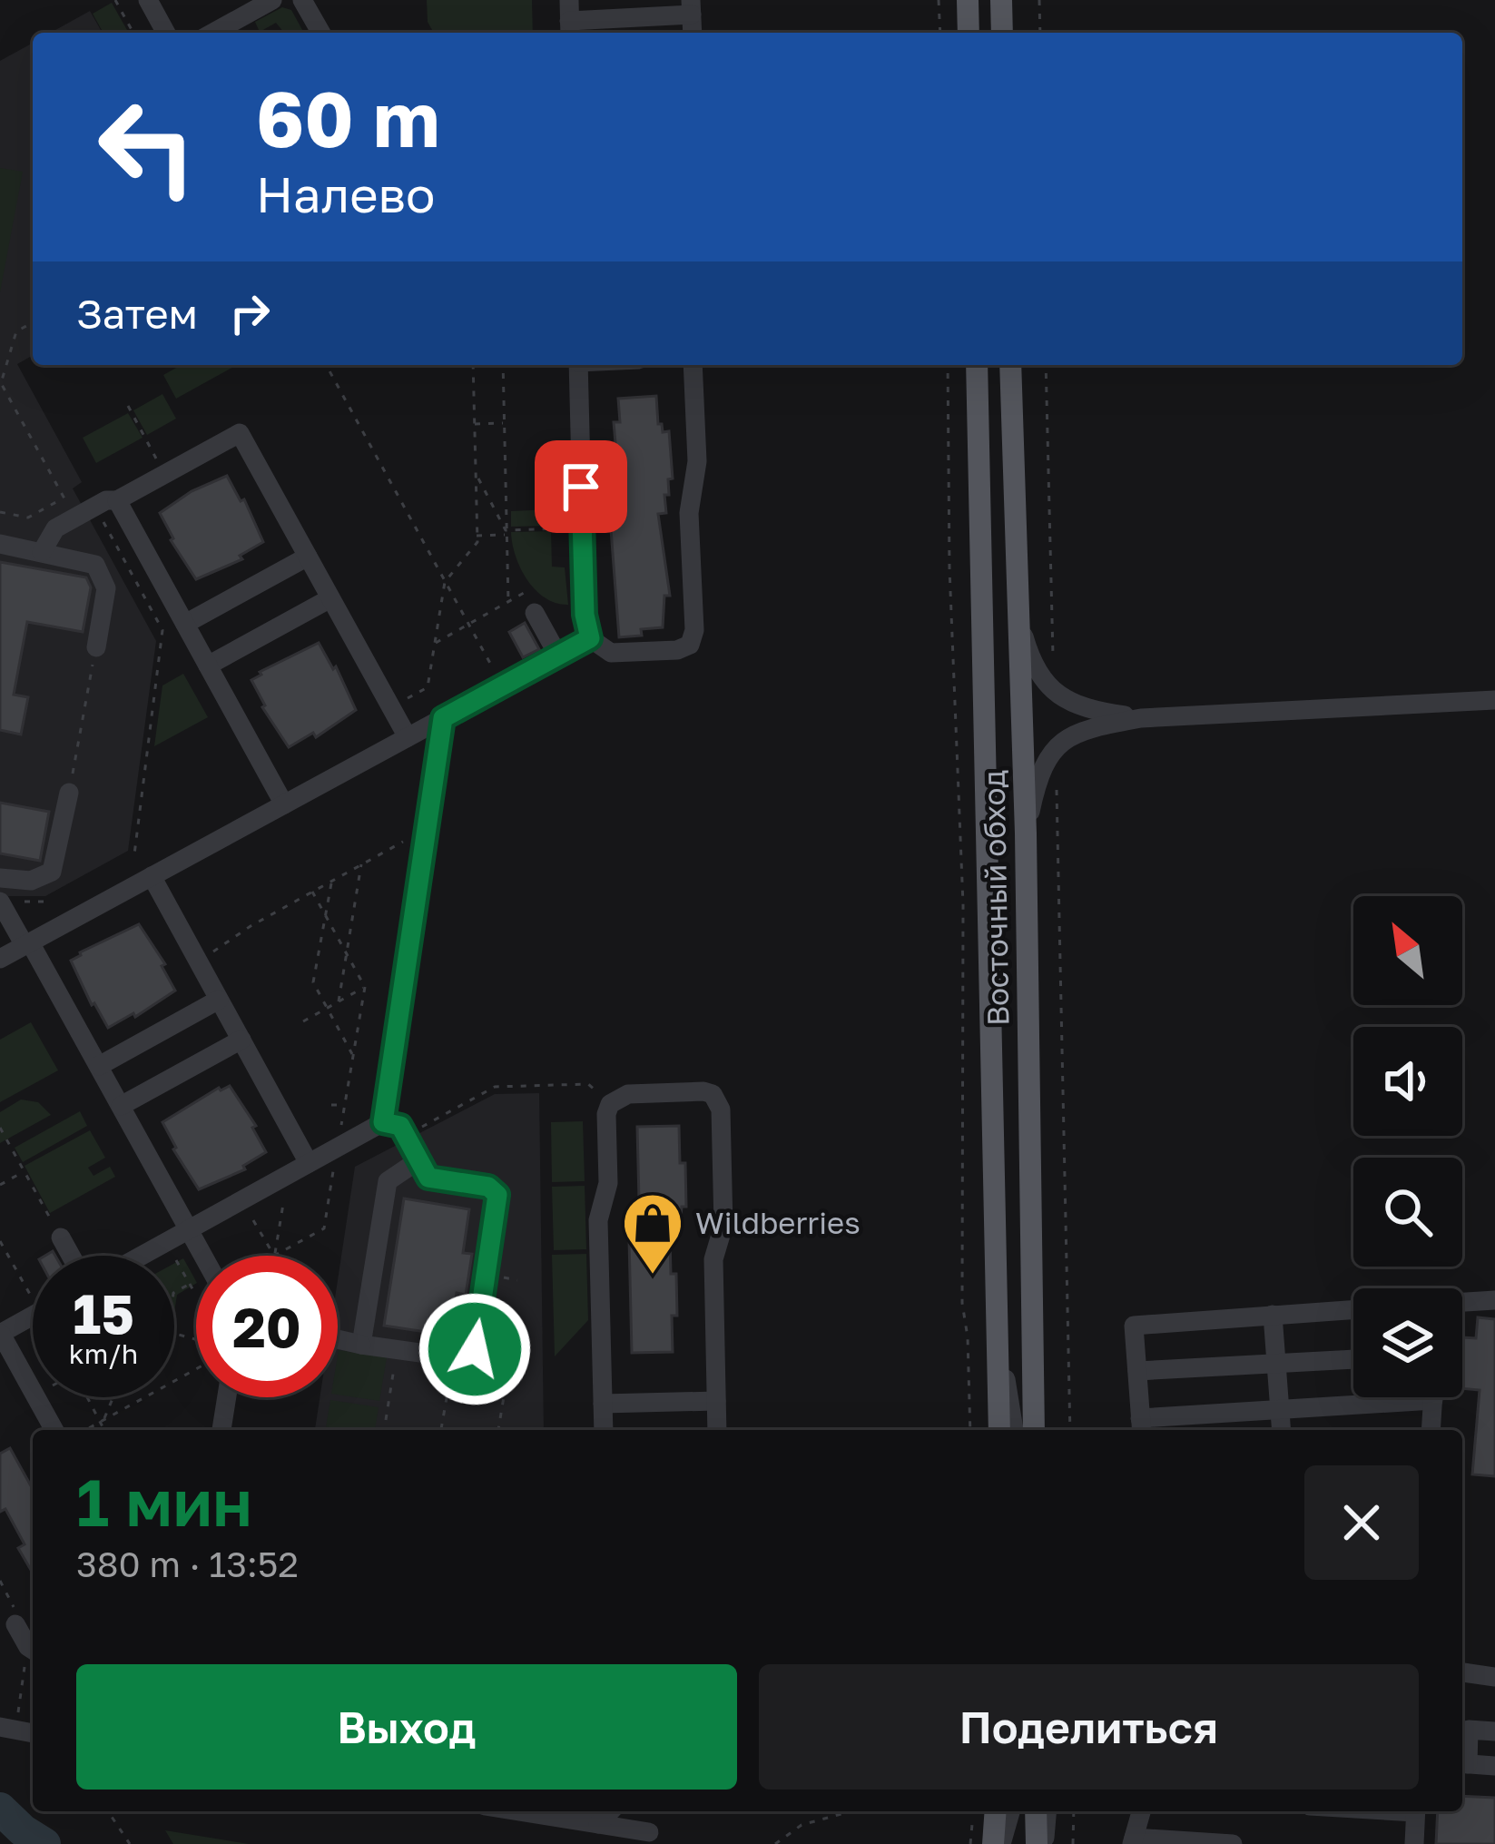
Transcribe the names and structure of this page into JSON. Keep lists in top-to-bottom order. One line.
{"streets":{"main road":["Восточный обход"]},"places":{"shop":["Wildberries"]},"north":"top left","page":{"turn":["60 m","Налево"],"then":"Затем","speed":"15 km/h","limit":"20","heading":["1 мин","380 m · 13:52"],"buttons":["Выход","Поделиться"]}}
